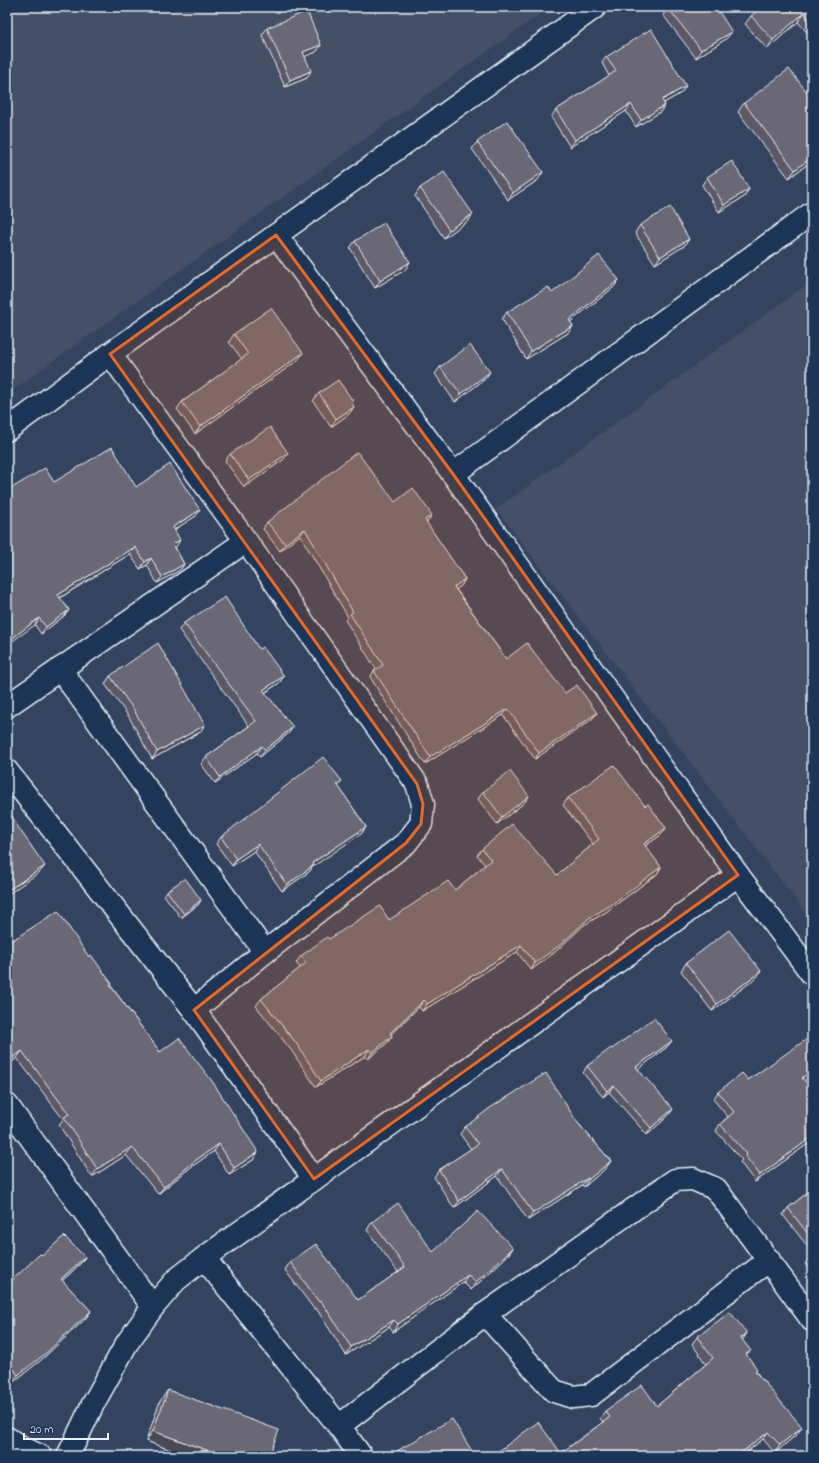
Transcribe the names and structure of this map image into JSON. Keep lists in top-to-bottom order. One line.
{"scale_bar":"20 m"}
